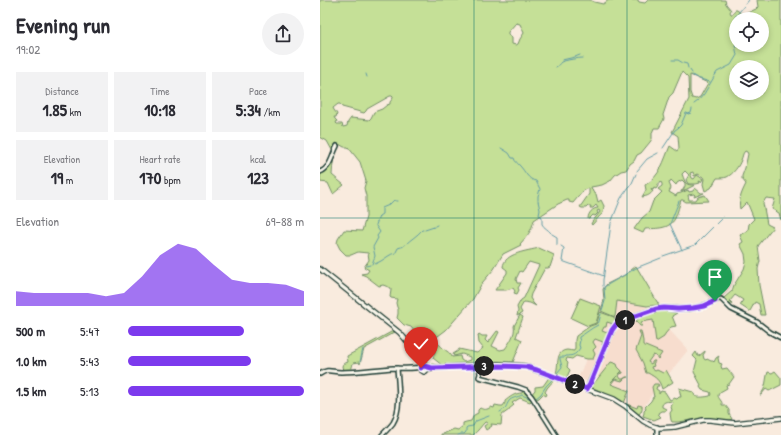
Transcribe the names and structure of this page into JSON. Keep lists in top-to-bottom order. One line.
{"page":{"heading":["Evening run","19:02"],"stats":[["Distance","1.85 km"],["Time","10:18"],["Pace","5:34 /km"],["Elevation","19 m"],["Heart rate","170 bpm"],["kcal","123"]],"chart":["Elevation","69–88 m"],"pins":["1","3","2"],"list":[{"name":"500 m","note":"5:47"},{"name":"1.0 km","note":"5:43"},{"name":"1.5 km","note":"5:13"}]}}
